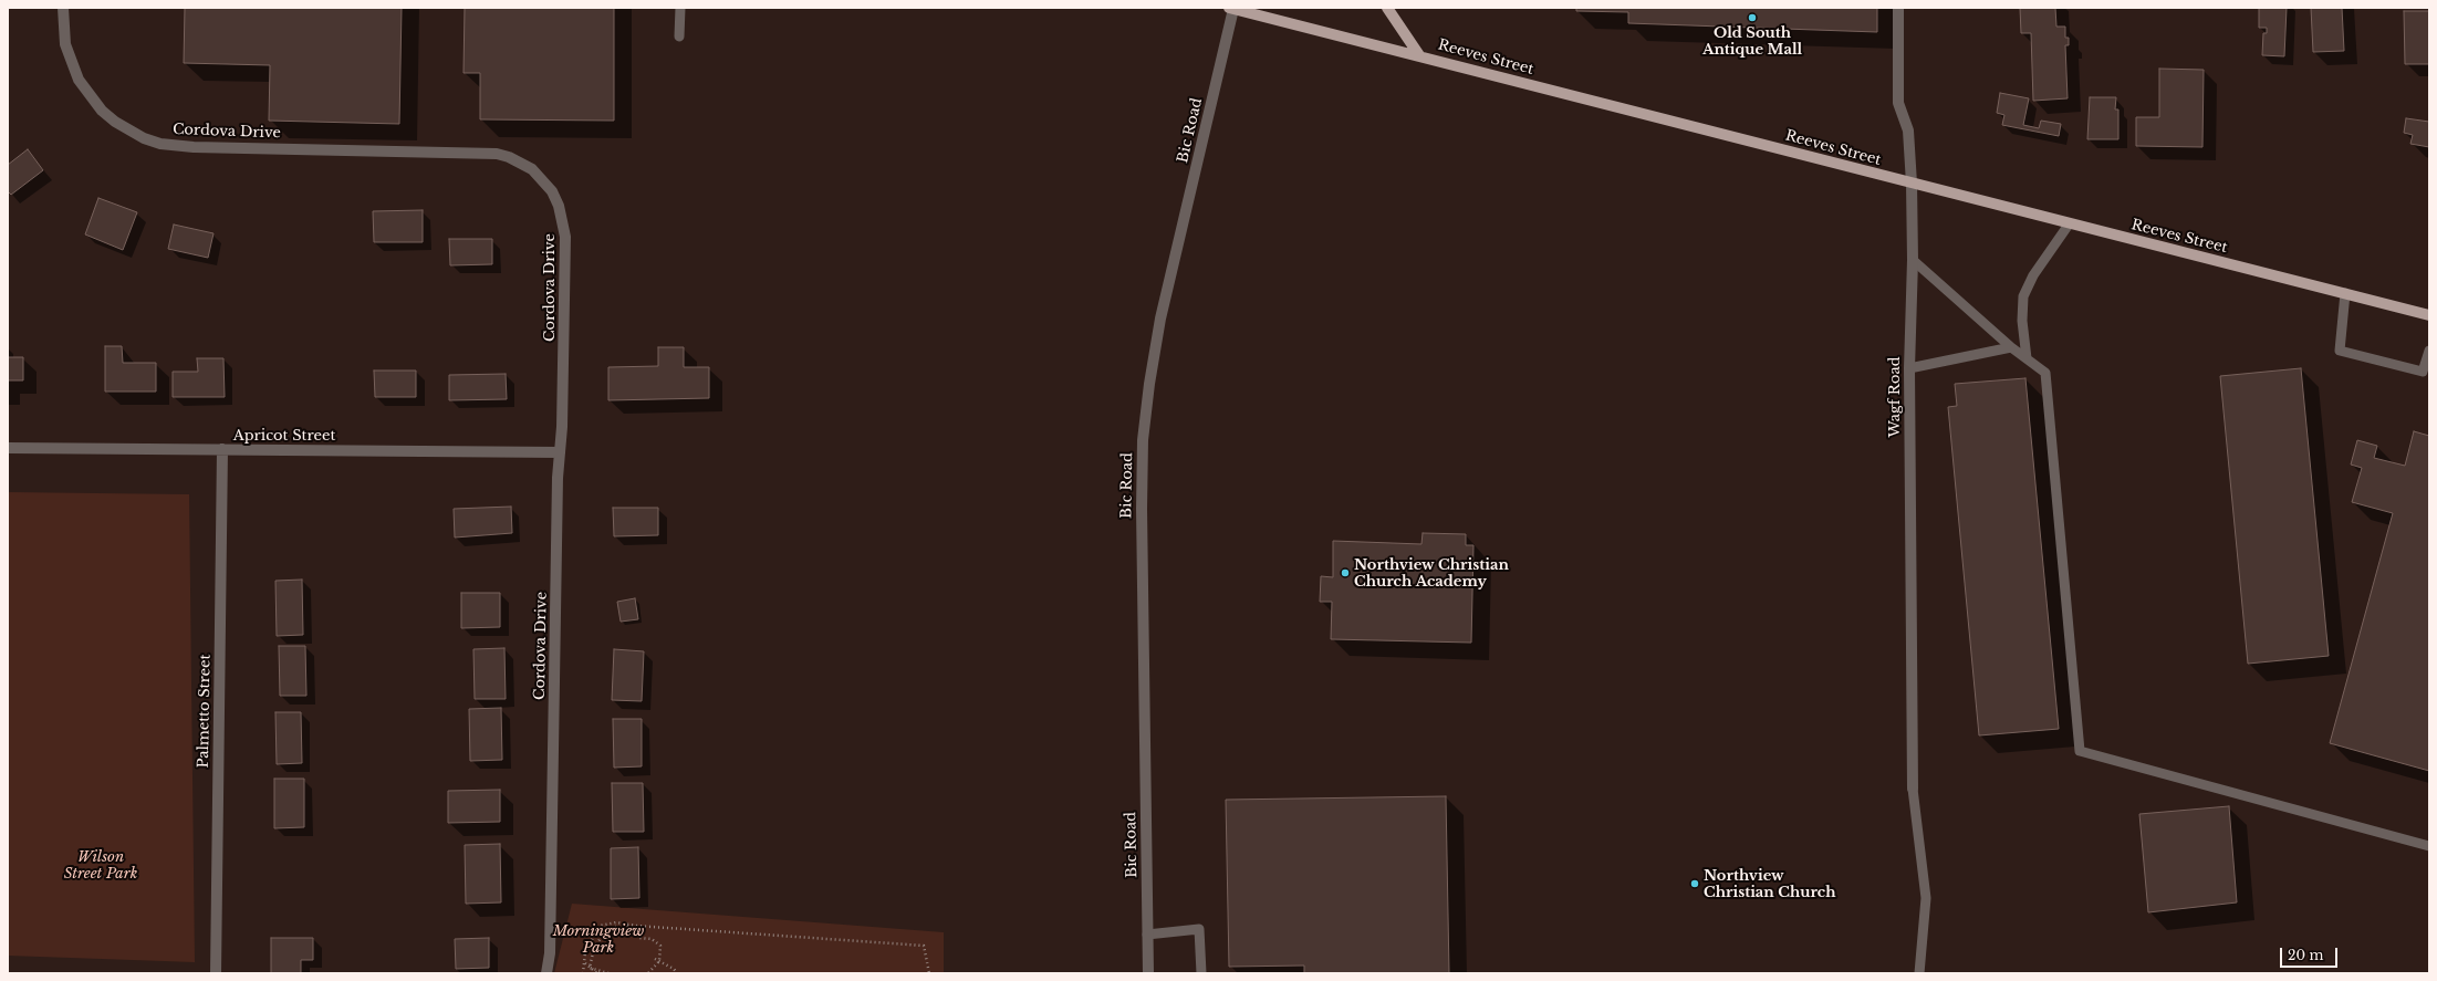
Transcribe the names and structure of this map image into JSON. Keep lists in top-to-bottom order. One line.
{"streets":{"main road":["Reeves Street"],"street":["Bic Road","Cordova Drive","Wagf Road","Apricot Street","Palmetto Street"]},"crossings":[["Reeves Street","Bic Road"],["Reeves Street","Wagf Road"],["Cordova Drive","Apricot Street"],["Apricot Street","Palmetto Street"]],"parks":["Wilson Street Park","Morningview Park"],"places":["Old South Antique Mall","Northview Christian Church Academy","Northview Christian Church"],"scale_bar":"20 m"}
